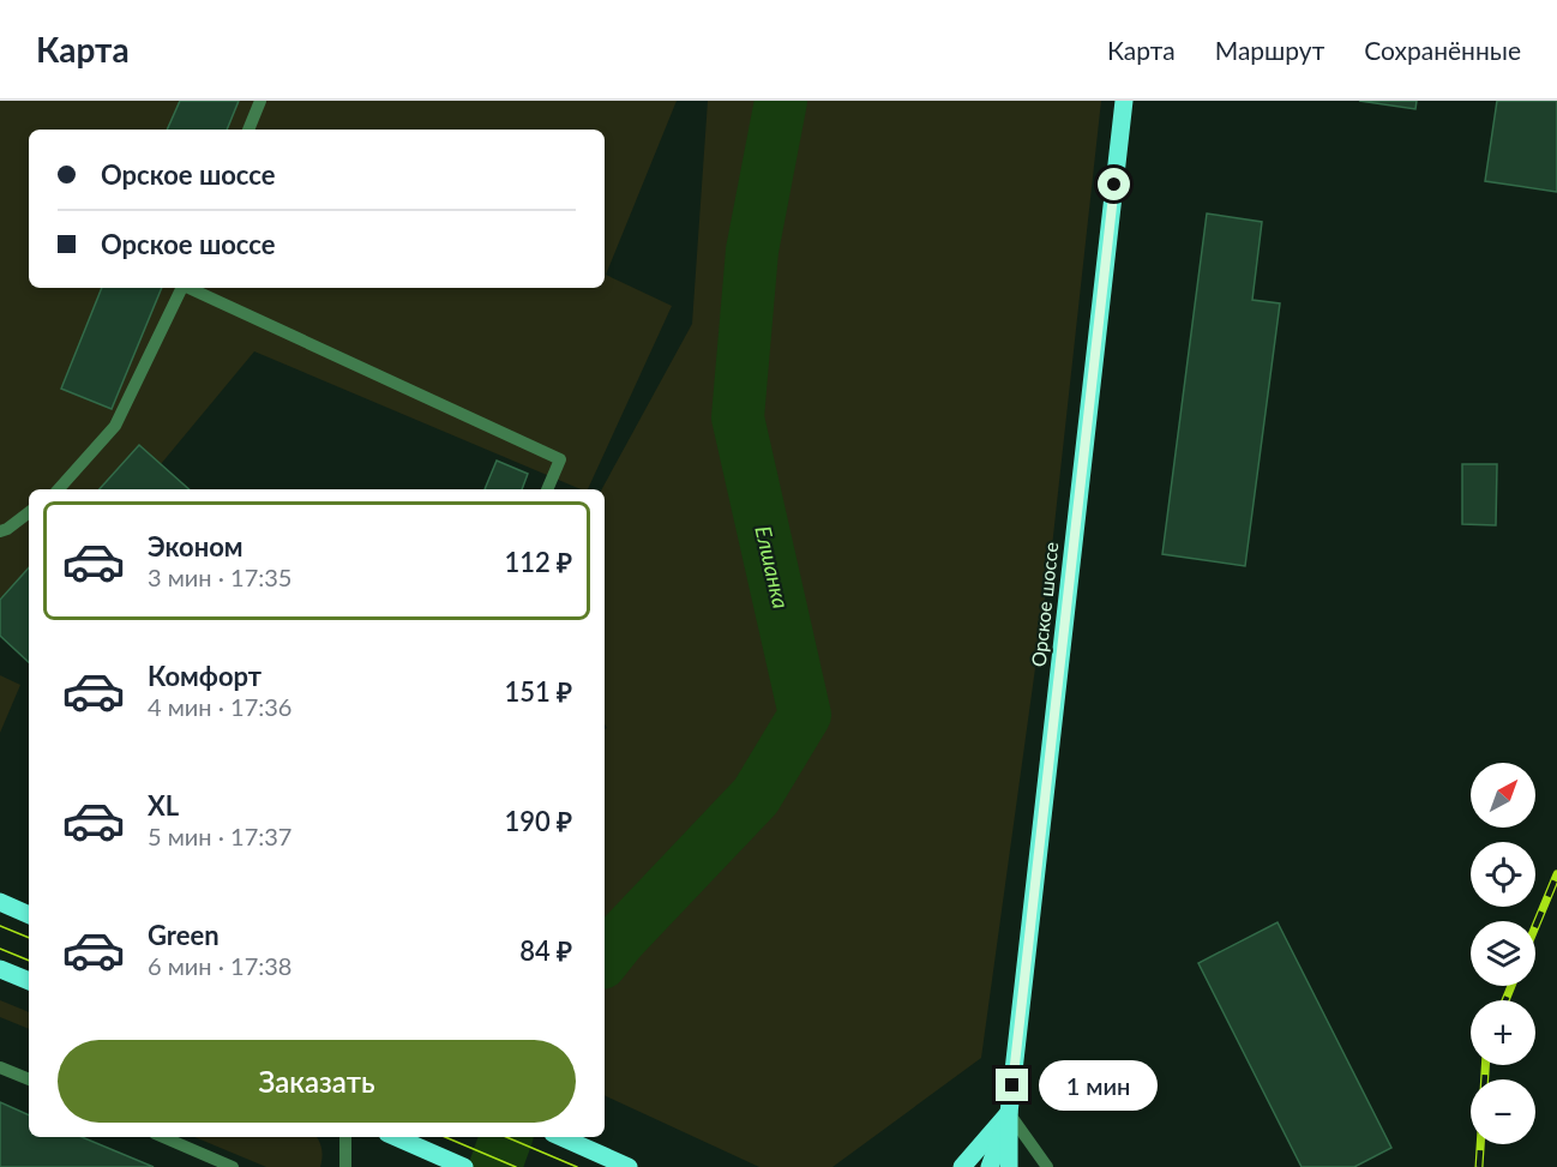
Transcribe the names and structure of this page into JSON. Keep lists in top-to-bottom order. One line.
{"streets":{"main road":["Орское шоссе"]},"water":["Елшанка"],"north":"top right","page":{"header":"Карта","nav":["Карта","Маршрут","Сохранённые"],"banner":["Орское шоссе","Орское шоссе"],"list":[{"name":"Эконом","note":"3 мин · 17:35","value":"112 ₽"},{"name":"Комфорт","note":"4 мин · 17:36","value":"151 ₽"},{"name":"XL","note":"5 мин · 17:37","value":"190 ₽"},{"name":"Green","note":"6 мин · 17:38","value":"84 ₽"}],"map_buttons":["+","−"],"buttons":"Заказать","bubble":"1 мин"}}
